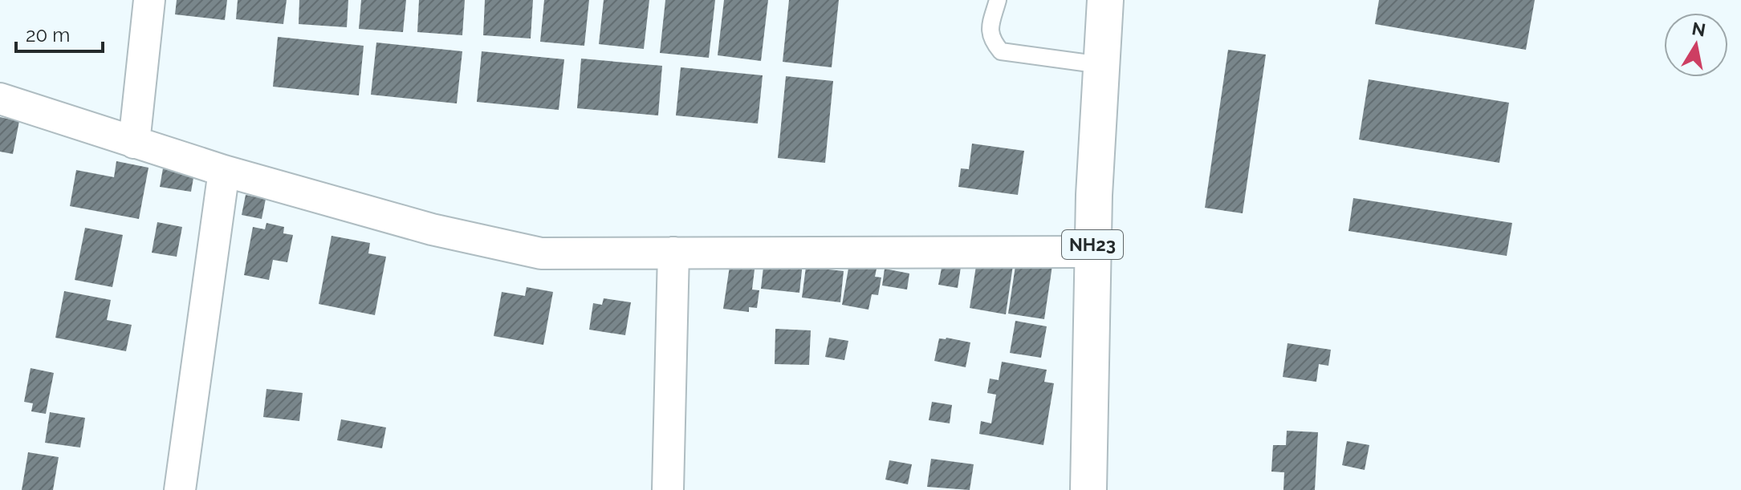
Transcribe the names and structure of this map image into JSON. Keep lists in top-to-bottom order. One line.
{"streets":{"highway":["NH23"]},"scale_bar":"20 m","north":"top"}
